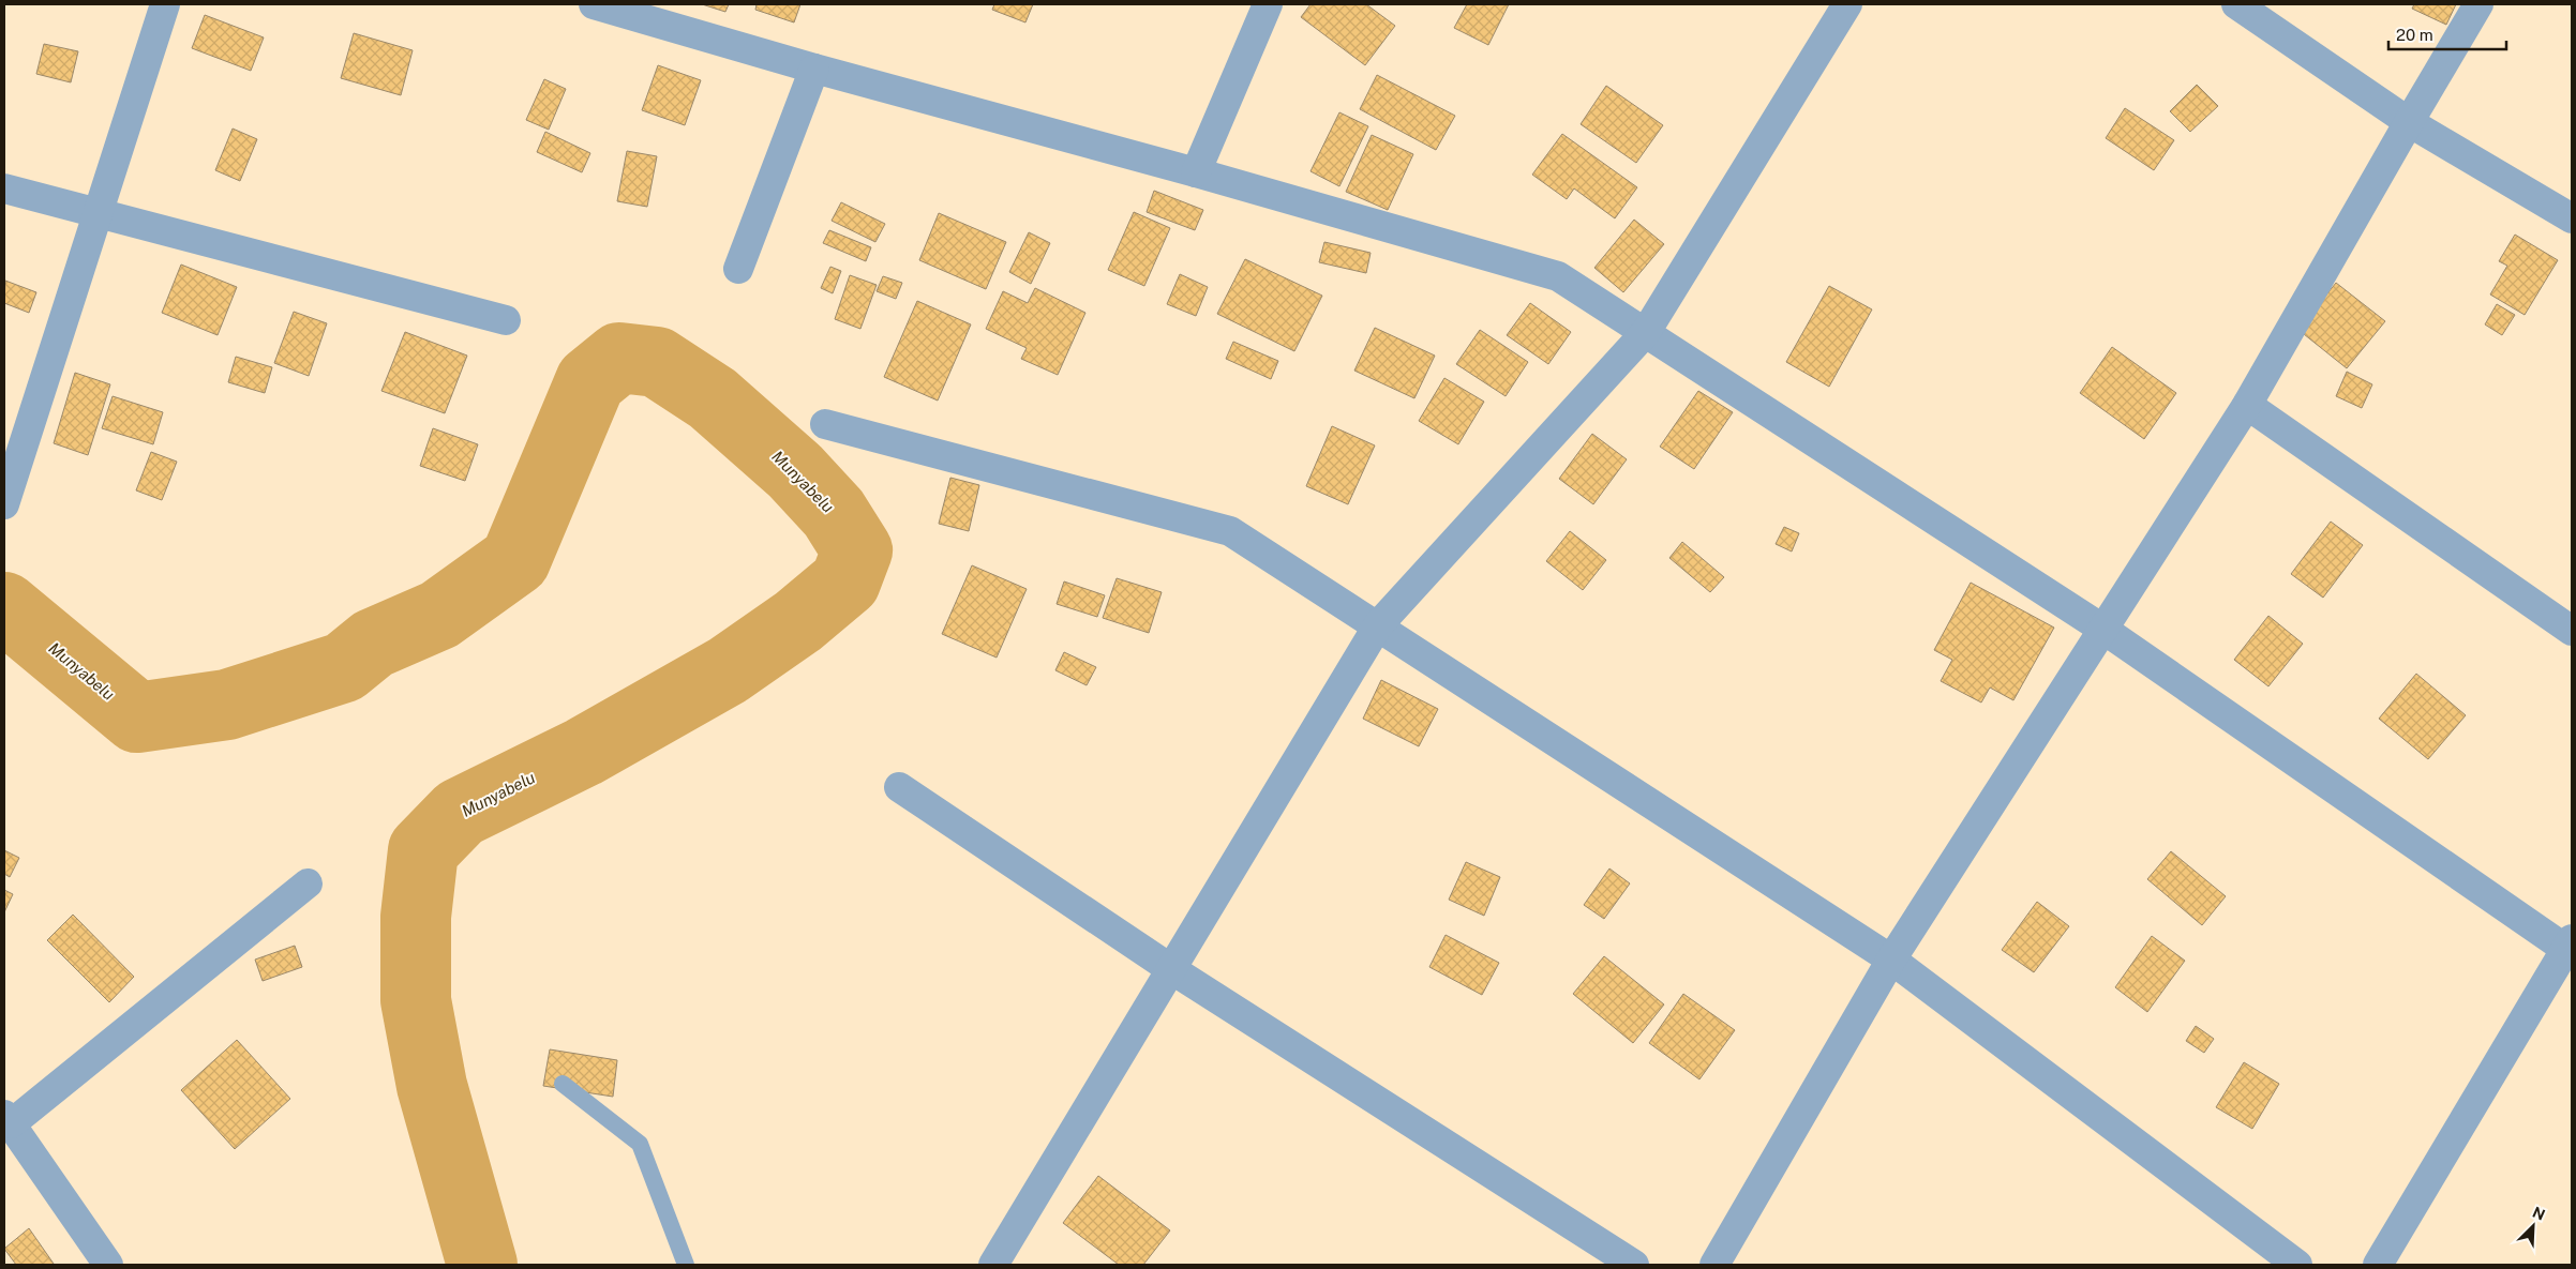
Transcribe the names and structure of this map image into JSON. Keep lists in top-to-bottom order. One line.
{"water":["Munyabelu"],"scale_bar":"20 m","north":"top right"}
